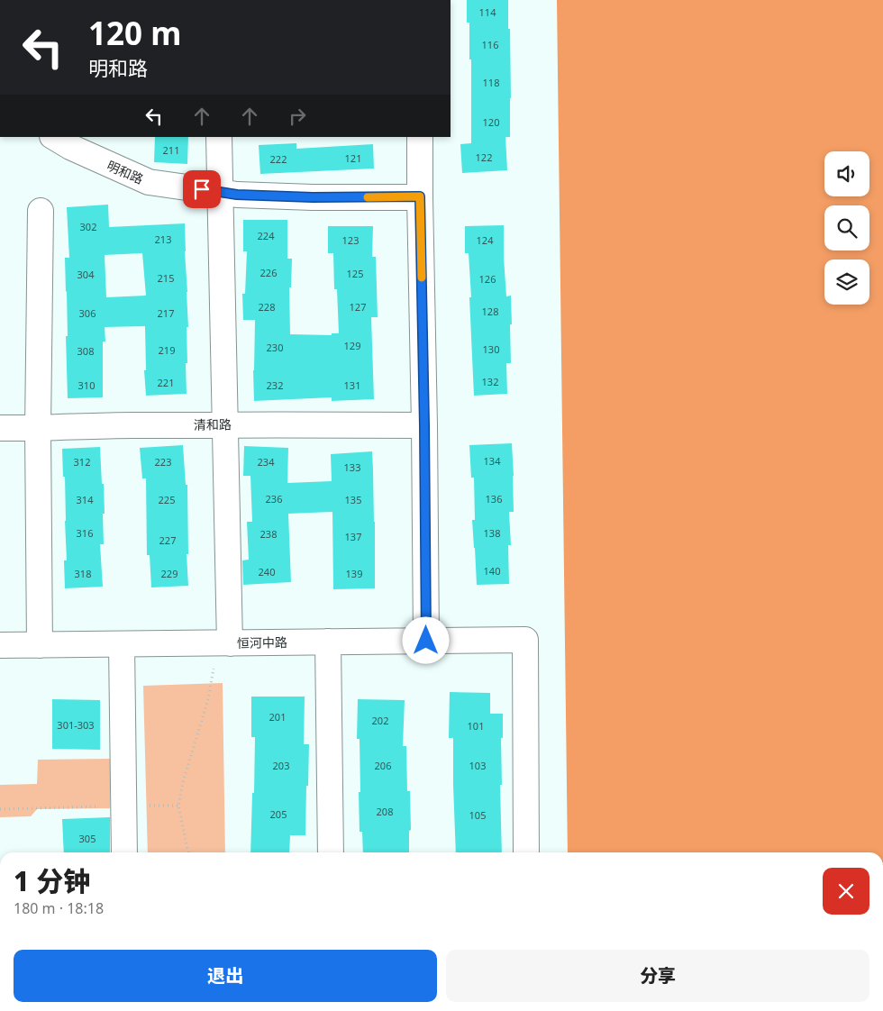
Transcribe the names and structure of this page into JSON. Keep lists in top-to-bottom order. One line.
{"streets":{"street":["明和路","清和路","恒河中路"]},"house_numbers":["114","116","118","120","211","122","121","222","302","224","213","123","124","226","125","304","215","126","228","127","128","306","217","129","230","130","219","308","132","221","310","232","131","134","312","223","234","133","236","136","314","225","135","316","138","238","137","227","140","240","318","229","139","201","202","301-303","101","203","206","103","208","205","105","305"],"page":{"turn":["120 m","明和路"],"heading":["1 分钟","180 m · 18:18"],"buttons":["退出","分享"]}}
